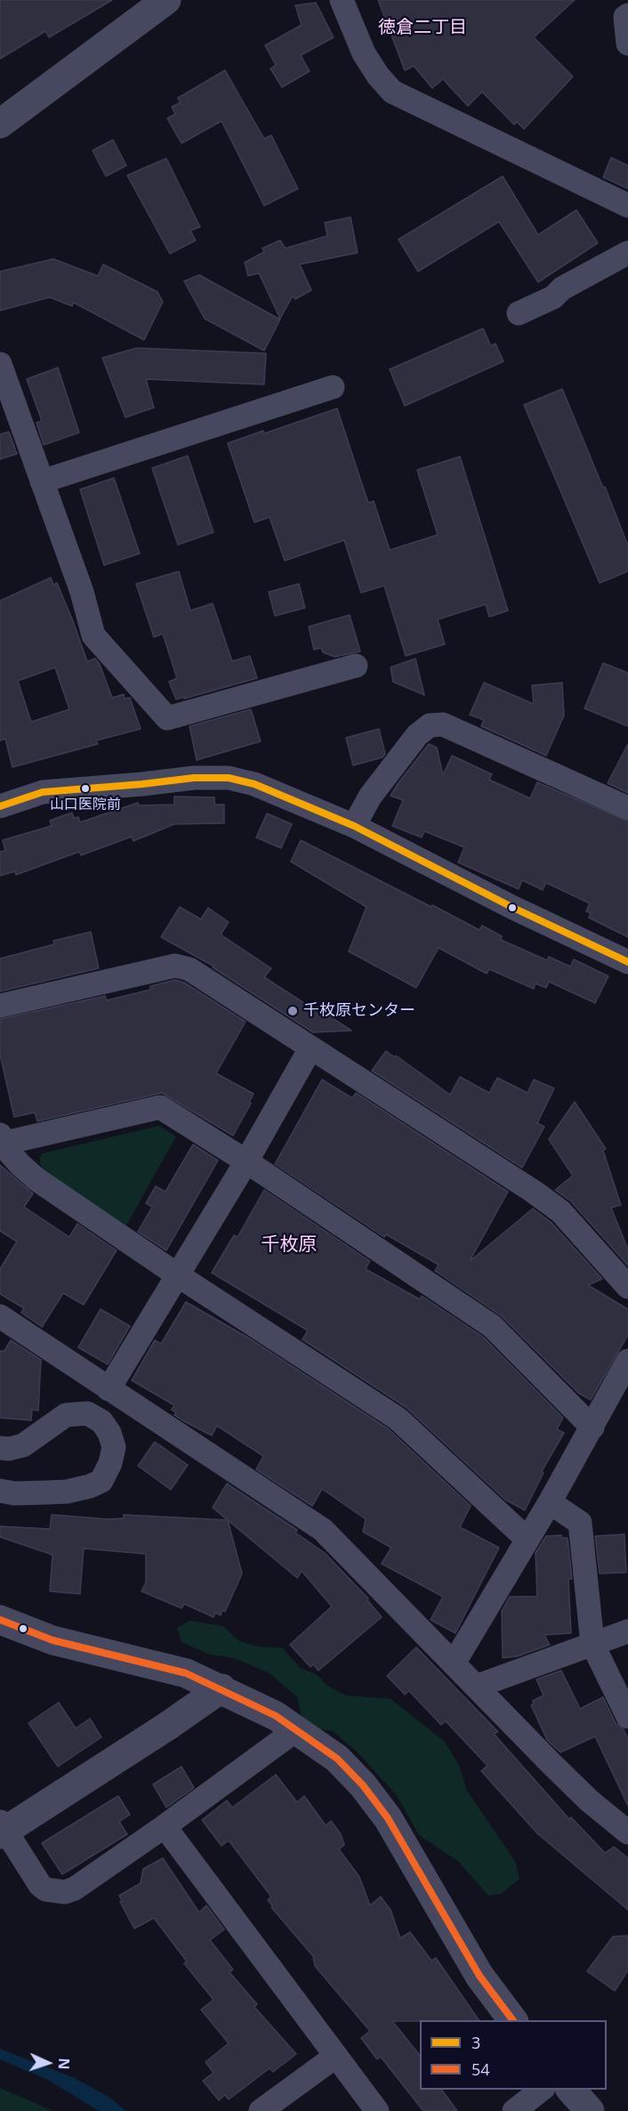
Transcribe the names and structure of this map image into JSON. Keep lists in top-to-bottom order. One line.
{"districts":["徳倉二丁目","千枚原"],"places":["山口医院前","千枚原センター"],"lines":["transit line 3","transit line 54"],"legend":["3","54"],"north":"right"}
